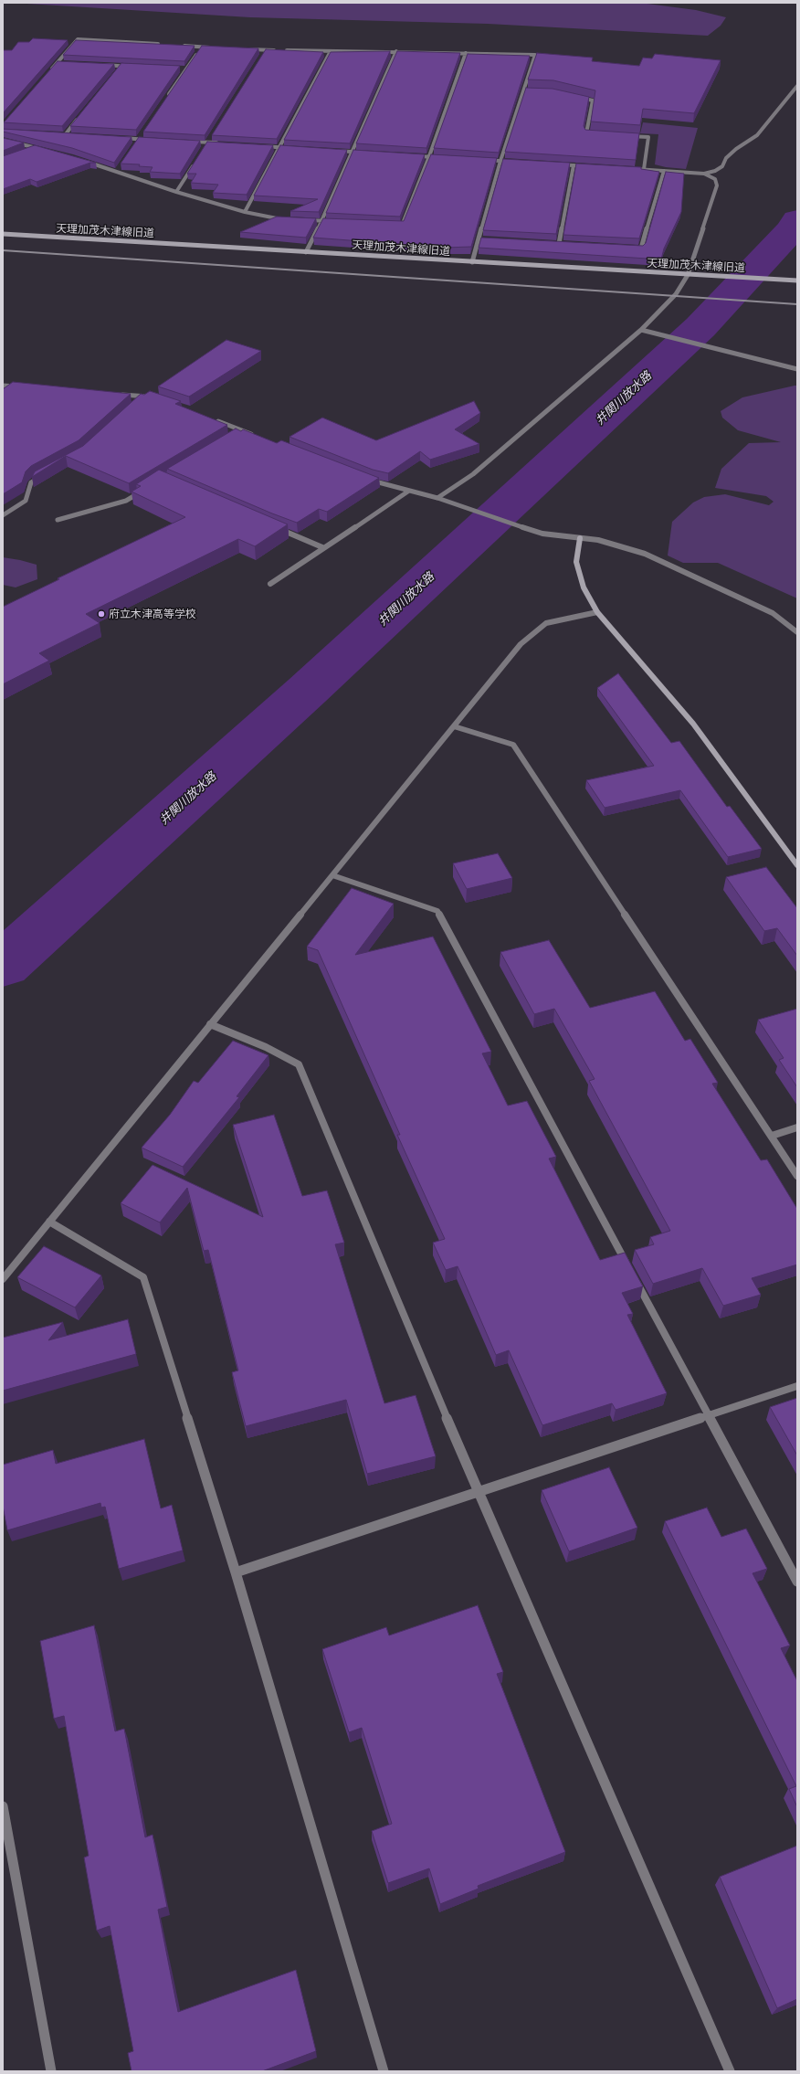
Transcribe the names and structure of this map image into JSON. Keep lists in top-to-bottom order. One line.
{"streets":{"street":["天理加茂木津線旧道"]},"water":["井関川放水路"],"places":["府立木津高等学校"]}
